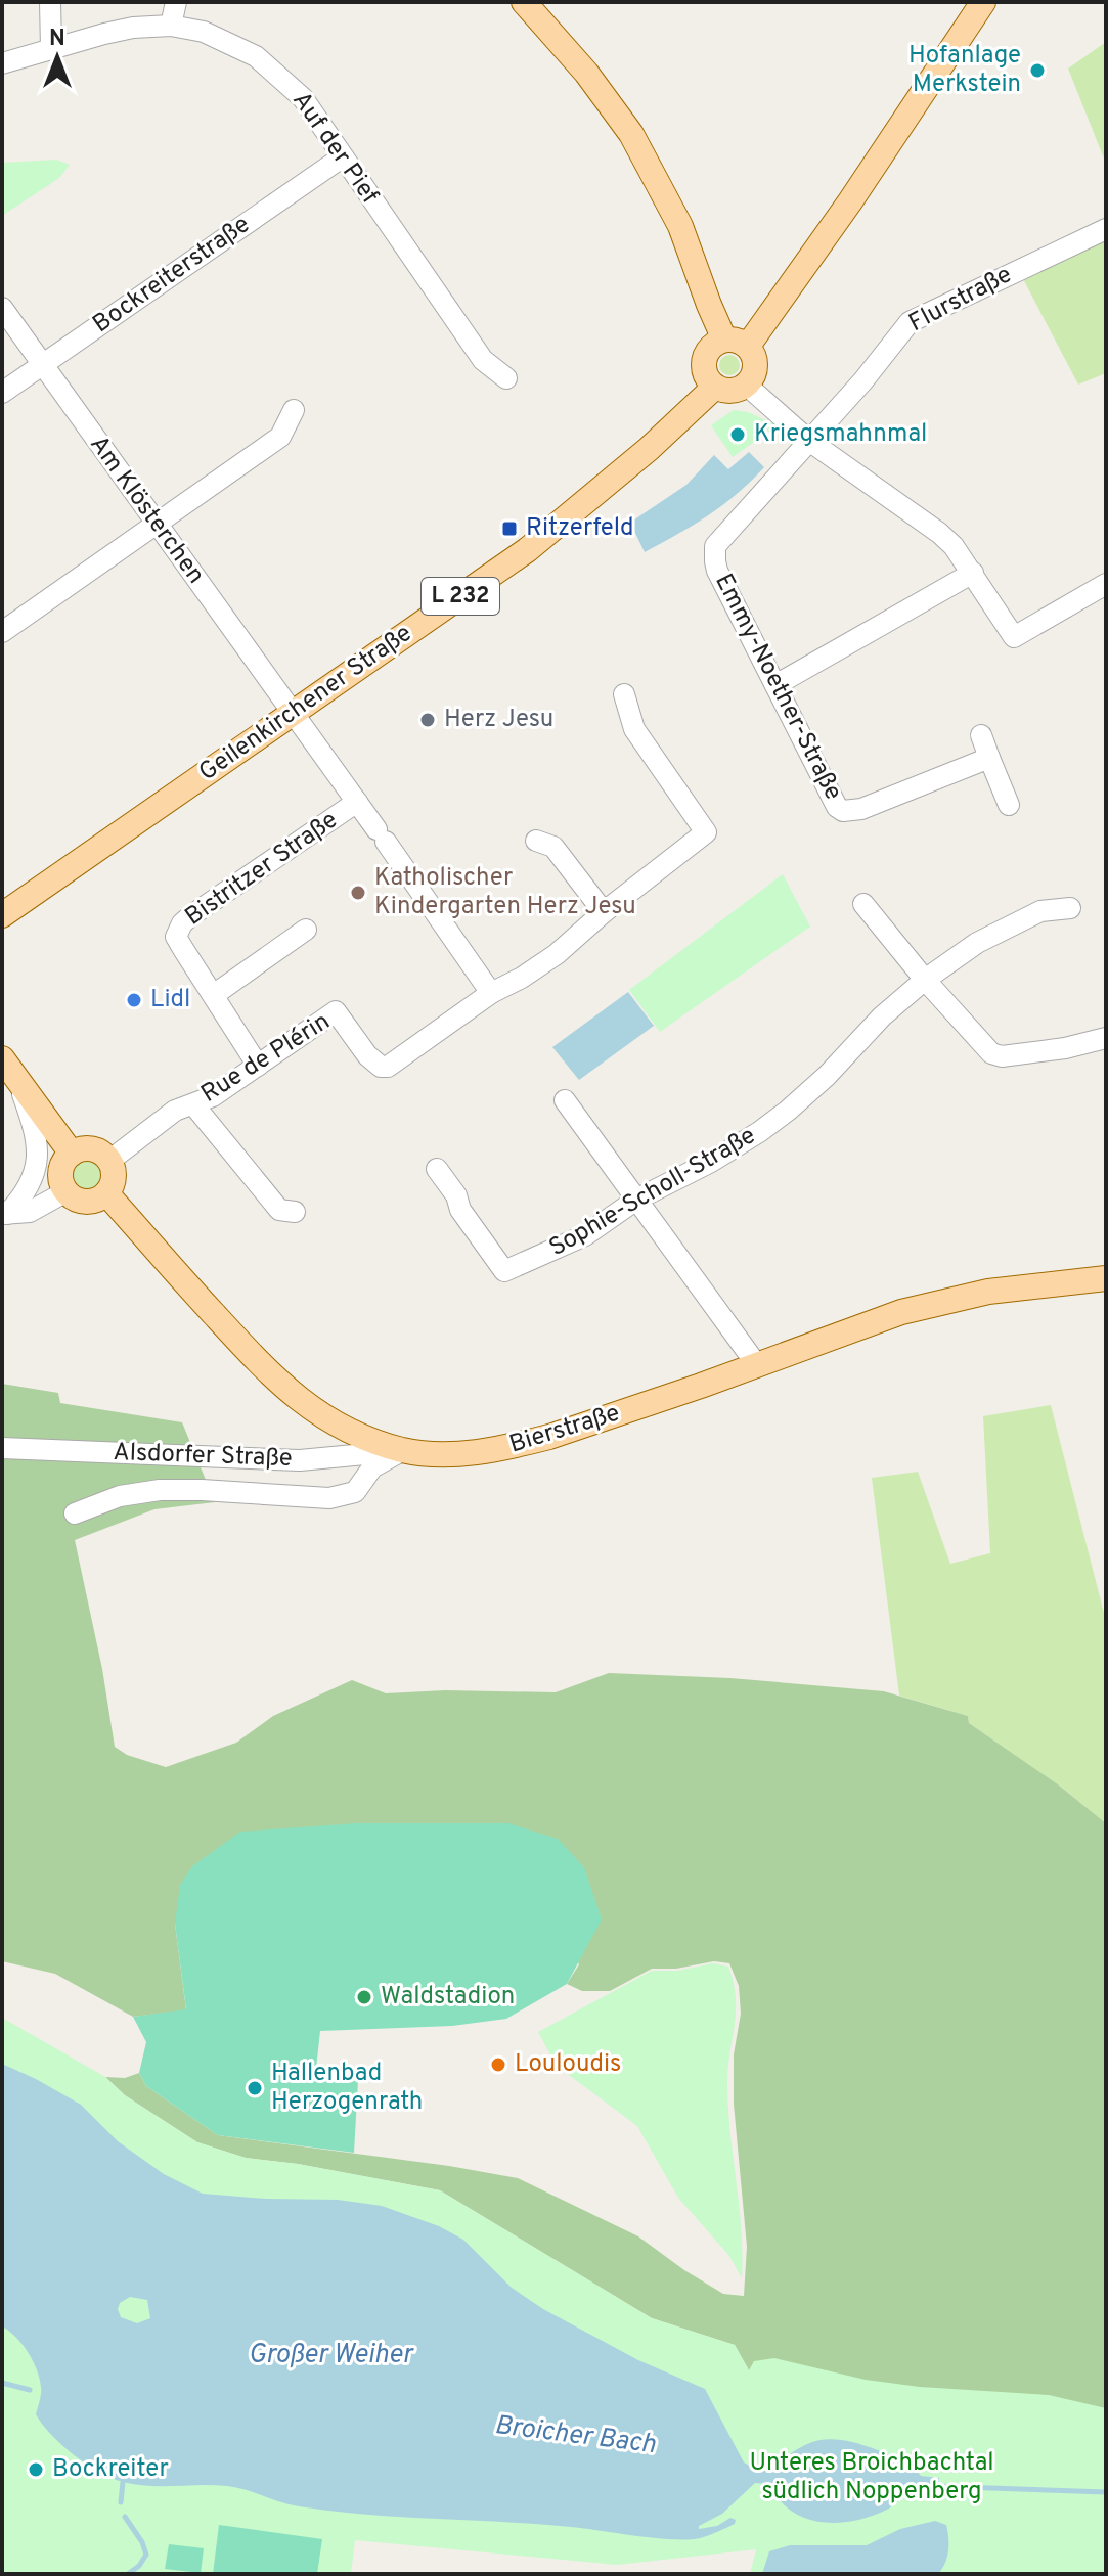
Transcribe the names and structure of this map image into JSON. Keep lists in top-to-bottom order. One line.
{"streets":{"main road":["L 232","Geilenkirchener Straße","Bierstraße"],"street":["Auf der Pief","Bockreiterstraße","Flurstraße","Am Klösterchen","Emmy-Noether-Straße","Bistritzer Straße","Rue de Plérin","Sophie-Scholl-Straße","Alsdorfer Straße"]},"crossings":[["Auf der Pief","Bockreiterstraße"],["Bockreiterstraße","Am Klösterchen"],["Flurstraße","Emmy-Noether-Straße"],["Am Klösterchen","Geilenkirchener Straße"],["Am Klösterchen","Bistritzer Straße"],["Am Klösterchen","Rue de Plérin"],["Bistritzer Straße","Rue de Plérin"],["Rue de Plérin","Bierstraße"],["Bierstraße","Alsdorfer Straße"]],"water":["Großer Weiher","Broicher Bach"],"parks":["Unteres Broichbachtal südlich Noppenberg"],"places":{"other":["Hofanlage Merkstein","Kriegsmahnmal","Herz Jesu","Katholischer Kindergarten Herz Jesu","Lidl","Waldstadion","Louloudis","Hallenbad Herzogenrath","Bockreiter"],"transit":["Ritzerfeld"]},"north":"top"}
